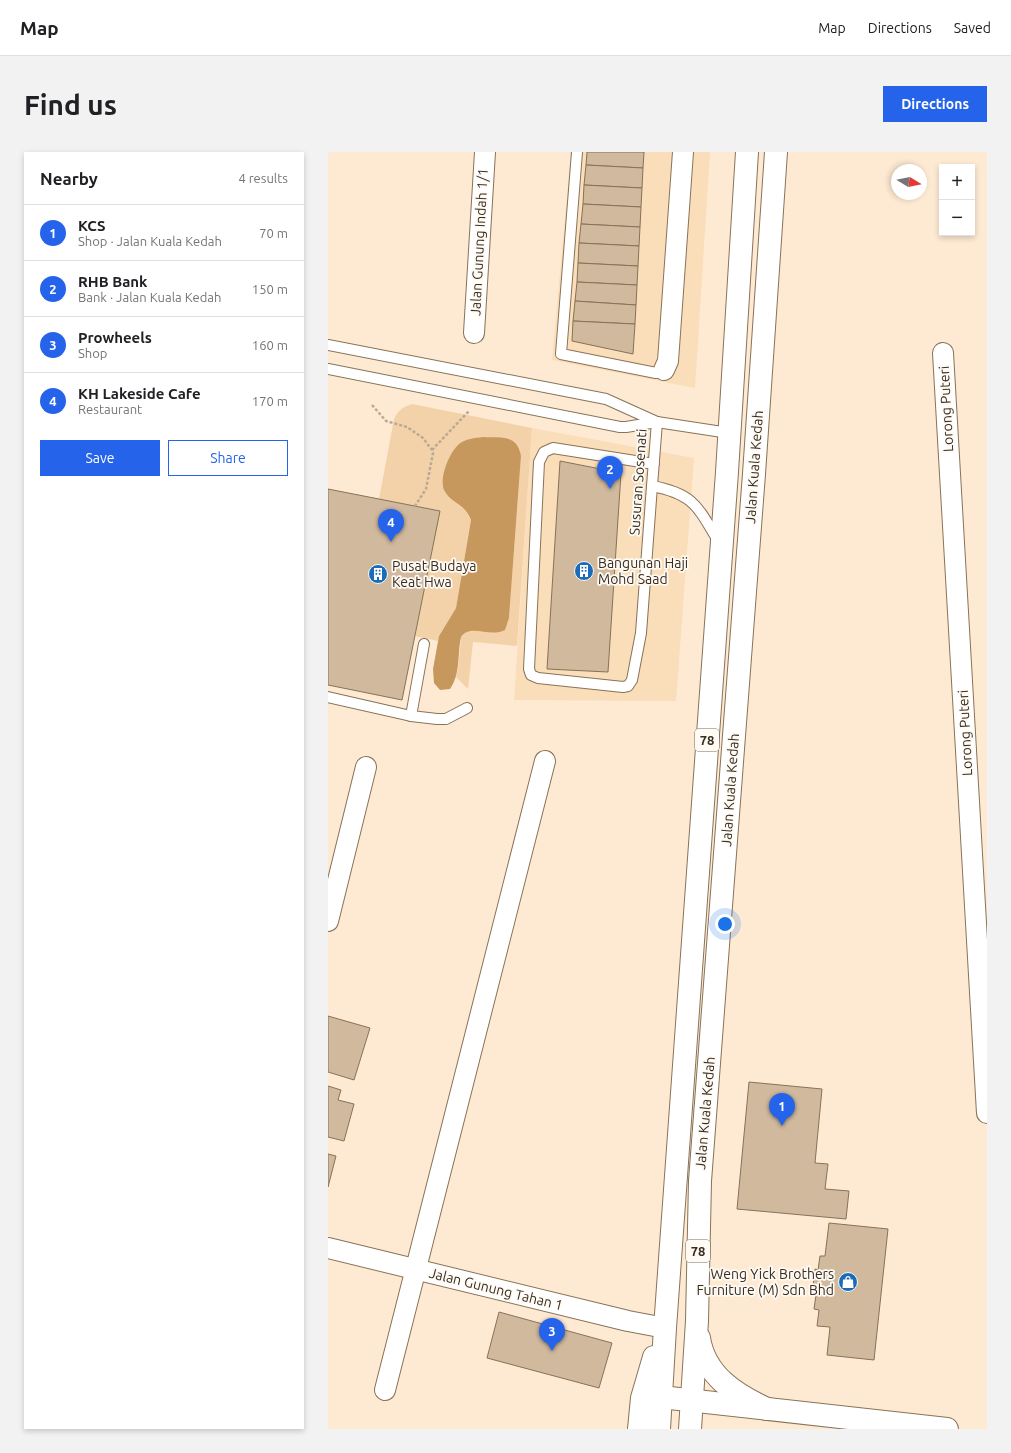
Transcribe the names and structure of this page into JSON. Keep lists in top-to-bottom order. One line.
{"streets":{"main road":["Jalan Kuala Kedah","78"],"street":["Jalan Gunung Indah 1/1","Lorong Puteri","Jalan Gunung Tahan 1"],"lane":["Susuran Sosenati"]},"crossings":[["Jalan Kuala Kedah","Jalan Gunung Tahan 1"]],"places":{"building":["Bangunan Haji Mohd Saad","Pusat Budaya Keat Hwa"],"shop":["Weng Yick Brothers Furniture (M) Sdn Bhd"]},"north":"right","page":{"header":"Map","nav":["Map","Directions","Saved"],"buttons":["Directions",["Save","Share"]],"title":"Find us","heading":["Nearby","4 results"],"map_buttons":["+","−"],"list":[{"mark":"1","name":"KCS","note":"Shop · Jalan Kuala Kedah","value":"70 m"},{"mark":"2","name":"RHB Bank","note":"Bank · Jalan Kuala Kedah","value":"150 m"},{"mark":"3","name":"Prowheels","note":"Shop","value":"160 m"},{"mark":"4","name":"KH Lakeside Cafe","note":"Restaurant","value":"170 m"}],"pins":["2","4","1","3"]}}
